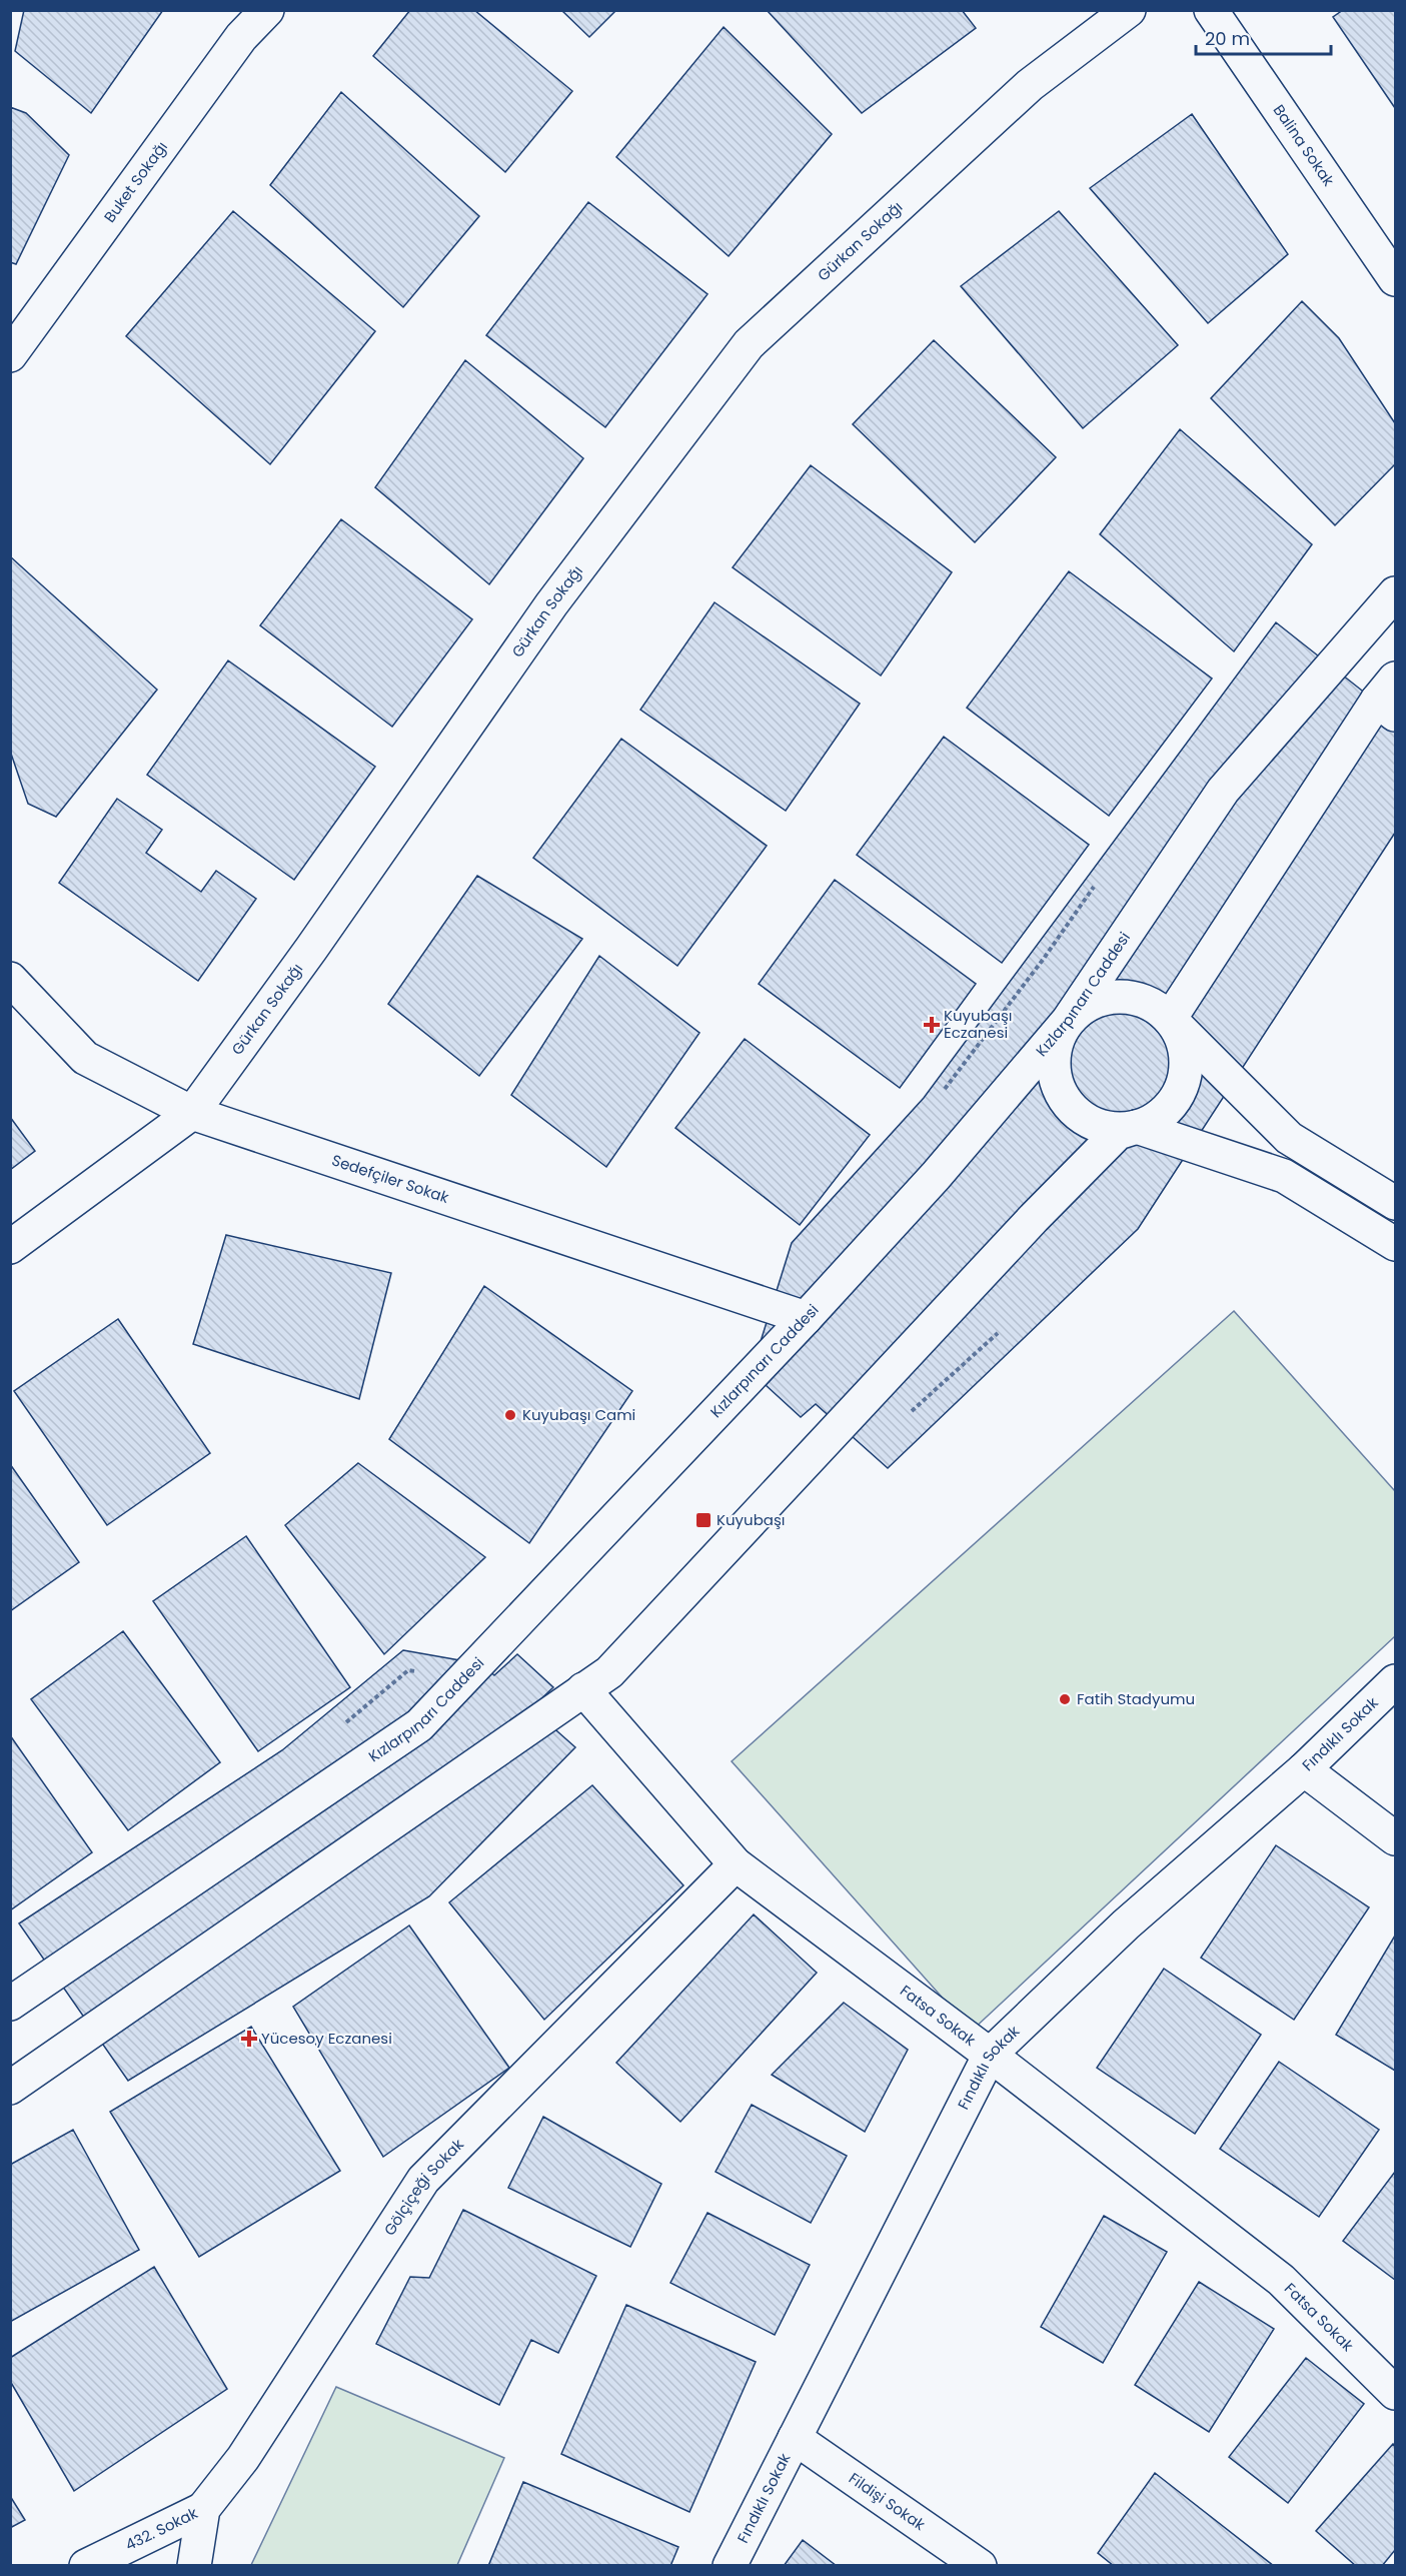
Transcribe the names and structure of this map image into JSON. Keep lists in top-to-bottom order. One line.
{"streets":{"street":["Balina Sokak","Buket Sokağı","Gürkan Sokağı","Kızlarpınarı Caddesi","Sedefçiler Sokak","Fındıklı Sokak","Fatsa Sokak","Gölçiçeği Sokak","Fildişi Sokak","432. Sokak"]},"crossings":[["Gürkan Sokağı","Sedefçiler Sokak"],["Kızlarpınarı Caddesi","Sedefçiler Sokak"],["Fındıklı Sokak","Fatsa Sokak"],["Fındıklı Sokak","Fildişi Sokak"],["Fatsa Sokak","Gölçiçeği Sokak"],["Gölçiçeği Sokak","432. Sokak"]],"places":{"health":["Kuyubaşı Eczanesi","Yücesoy Eczanesi"],"other":["Kuyubaşı Cami","Fatih Stadyumu"],"transit":["Kuyubaşı"]},"scale_bar":"20 m"}
